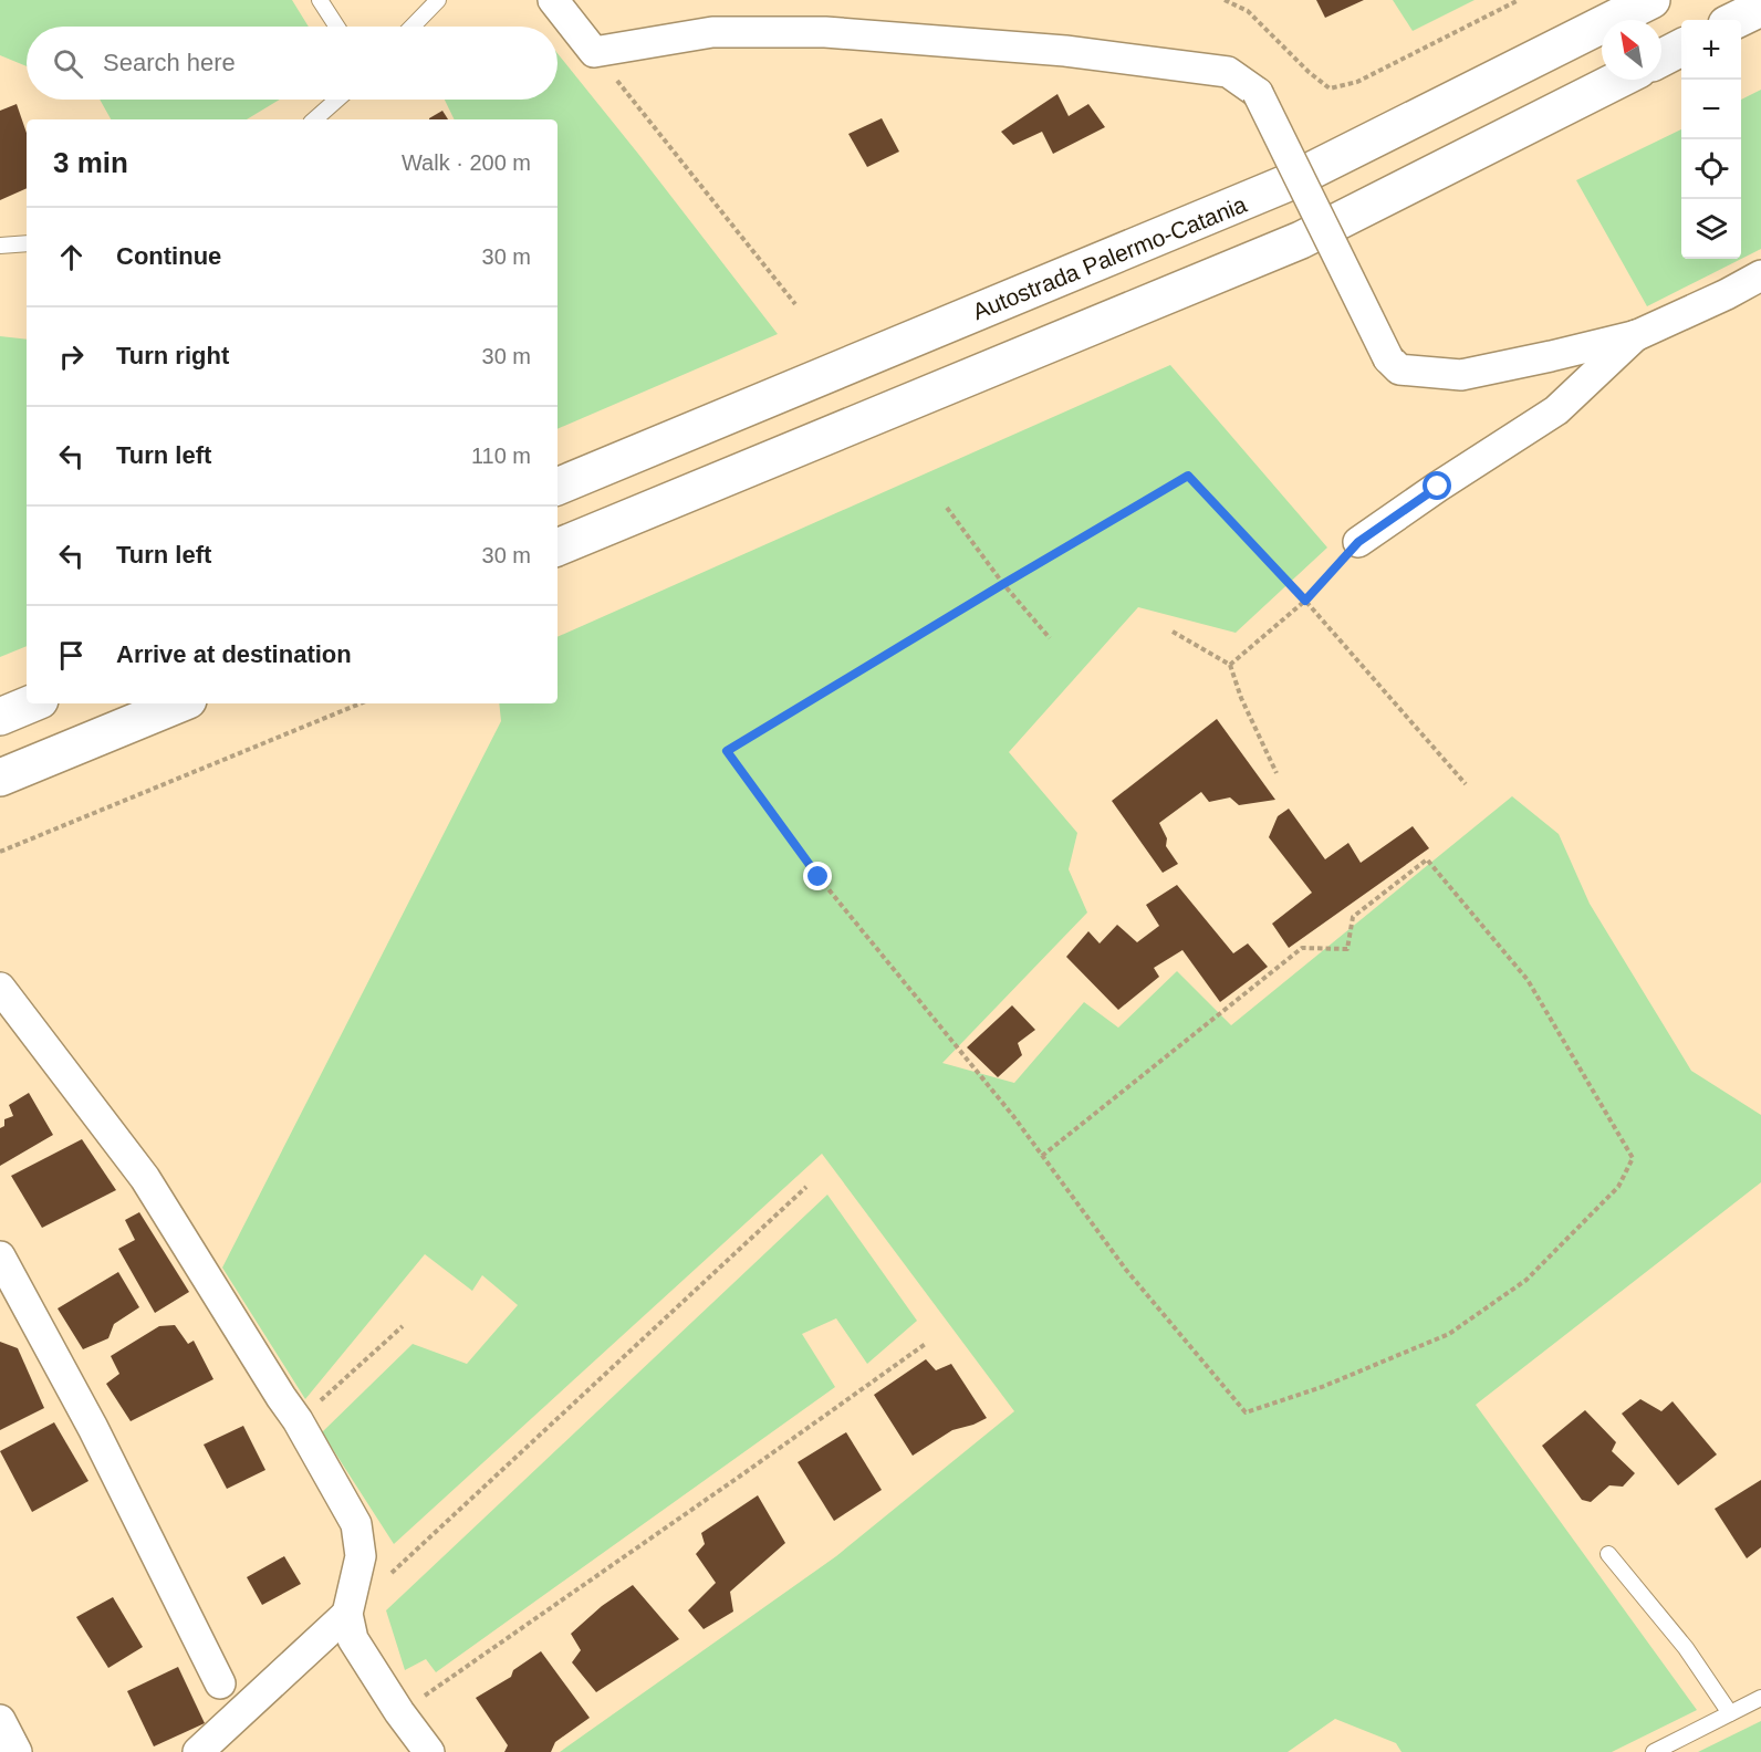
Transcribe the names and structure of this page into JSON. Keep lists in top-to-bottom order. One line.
{"streets":{"highway":["Autostrada Palermo-Catania"]},"north":"top left","page":{"map_buttons":["+","−"],"search":"Search here","heading":["3 min","Walk · 200 m"],"list":[["Continue","30 m"],["Turn right","30 m"],["Turn left","110 m"],["Turn left","30 m"],"Arrive at destination"]}}
